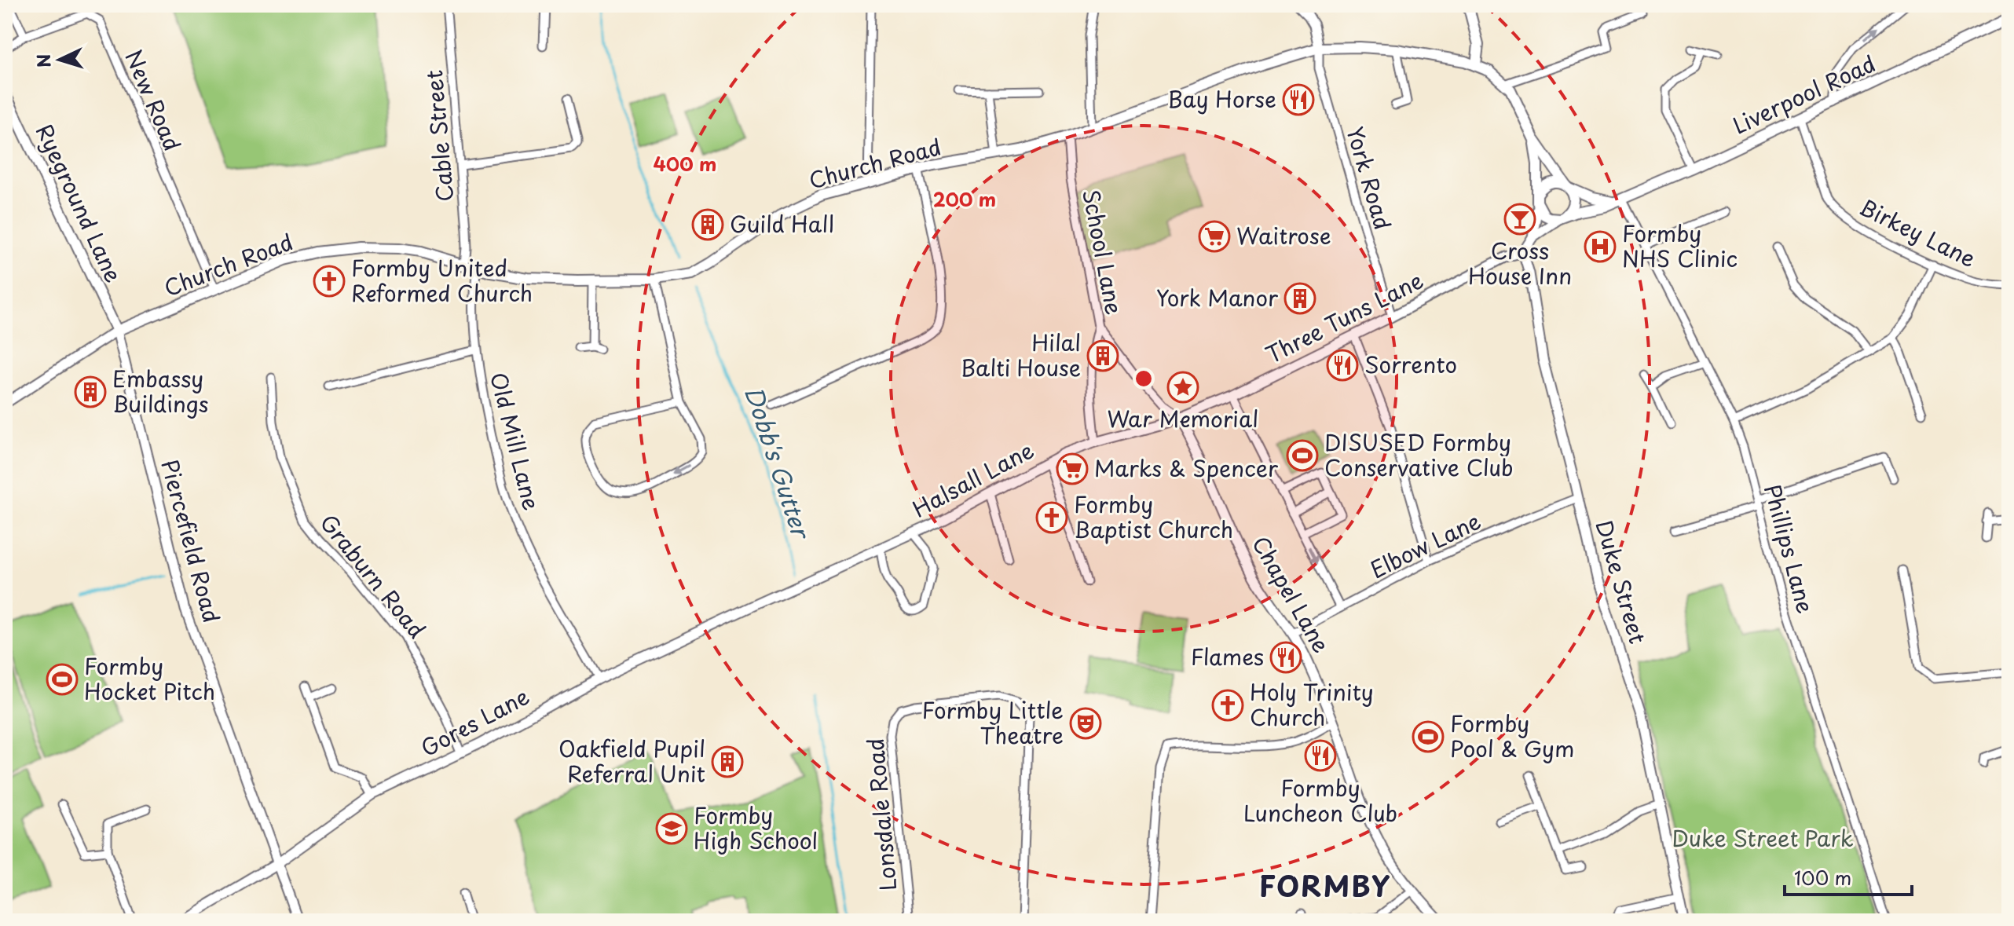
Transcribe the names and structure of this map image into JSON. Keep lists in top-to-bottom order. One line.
{"streets":{"main road":["Liverpool Road","Church Road","Ryeground Lane"],"street":["New Road","Cable Street","York Road","Birkey Lane","School Lane","Three Tuns Lane","Old Mill Lane","Halsall Lane","Piercefield Road","Elbow Lane","Phillips Lane","Graburn Road","Duke Street","Chapel Lane","Gores Lane","Lonsdale Road"]},"crossings":[["Liverpool Road","Birkey Lane"],["Liverpool Road","Phillips Lane"],["New Road","Church Road"],["Cable Street","Church Road"],["Church Road","York Road"],["Church Road","Ryeground Lane"],["Church Road","School Lane"],["Church Road","Old Mill Lane"],["Church Road","Piercefield Road"],["York Road","Three Tuns Lane"],["Ryeground Lane","Piercefield Road"],["School Lane","Three Tuns Lane"],["School Lane","Chapel Lane"],["Three Tuns Lane","Halsall Lane"],["Three Tuns Lane","Duke Street"],["Three Tuns Lane","Chapel Lane"],["Old Mill Lane","Gores Lane"],["Halsall Lane","Gores Lane"],["Piercefield Road","Gores Lane"],["Elbow Lane","Duke Street"],["Elbow Lane","Chapel Lane"],["Graburn Road","Gores Lane"]],"districts":["FORMBY"],"water":["Dobb's Gutter"],"parks":["Duke Street Park"],"places":{"restaurant":["Bay Horse","Sorrento","Flames","Formby Luncheon Club"],"bar":["Cross House Inn"],"building":["Guild Hall","York Manor","Hilal Balti House","Embassy Buildings","Oakfield Pupil Referral Unit"],"supermarket":["Waitrose","Marks & Spencer"],"hospital":["Formby NHS Clinic"],"church":["Formby United Reformed Church","Formby Baptist Church","Holy Trinity Church"],"place":["War Memorial"],"sports":["DISUSED Formby Conservative Club","Formby Hocket Pitch","Formby Pool & Gym"],"theatre":["Formby Little Theatre"],"school or university":["Formby High School"]},"scale_bar":"100 m","north":"left","rings":["400 m","200 m"]}
